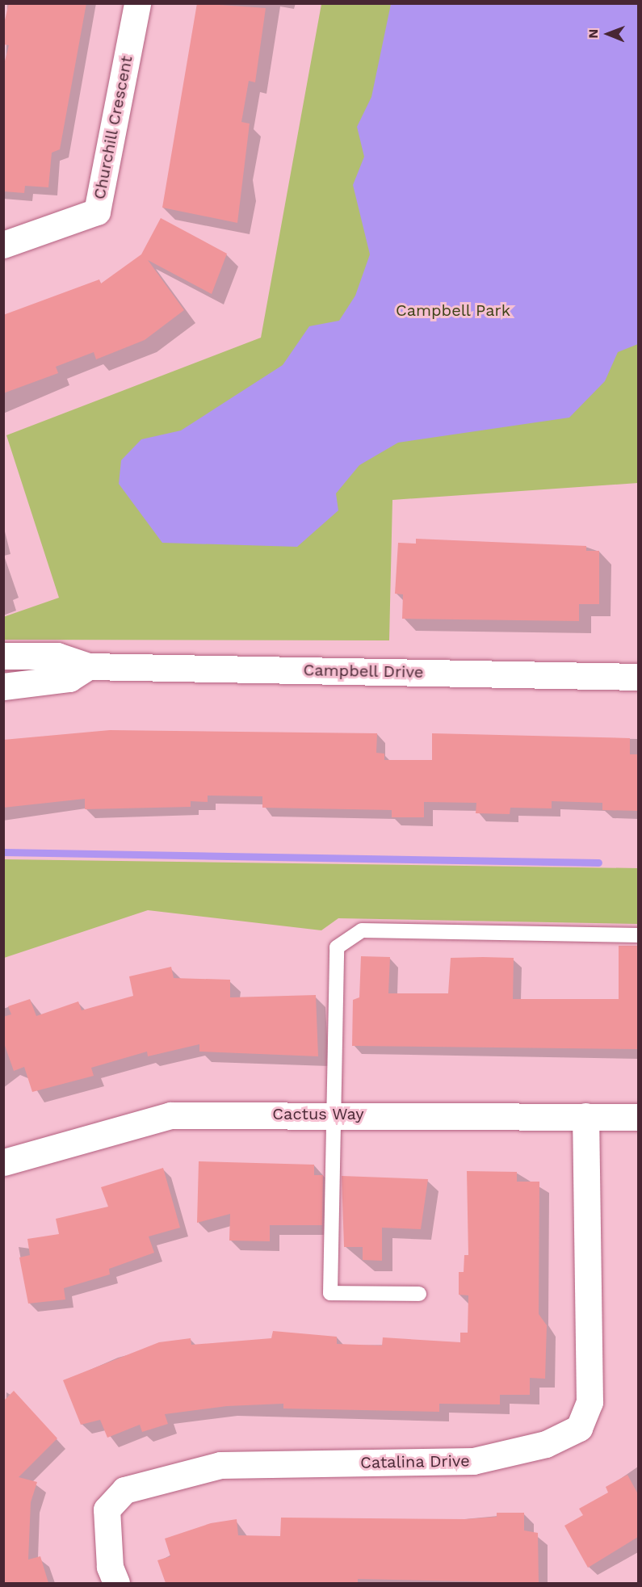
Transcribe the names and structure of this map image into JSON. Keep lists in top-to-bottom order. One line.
{"streets":{"street":["Churchill Crescent","Campbell Drive","Cactus Way","Catalina Drive"]},"crossings":[["Cactus Way","Catalina Drive"]],"parks":["Campbell Park"],"north":"left"}
